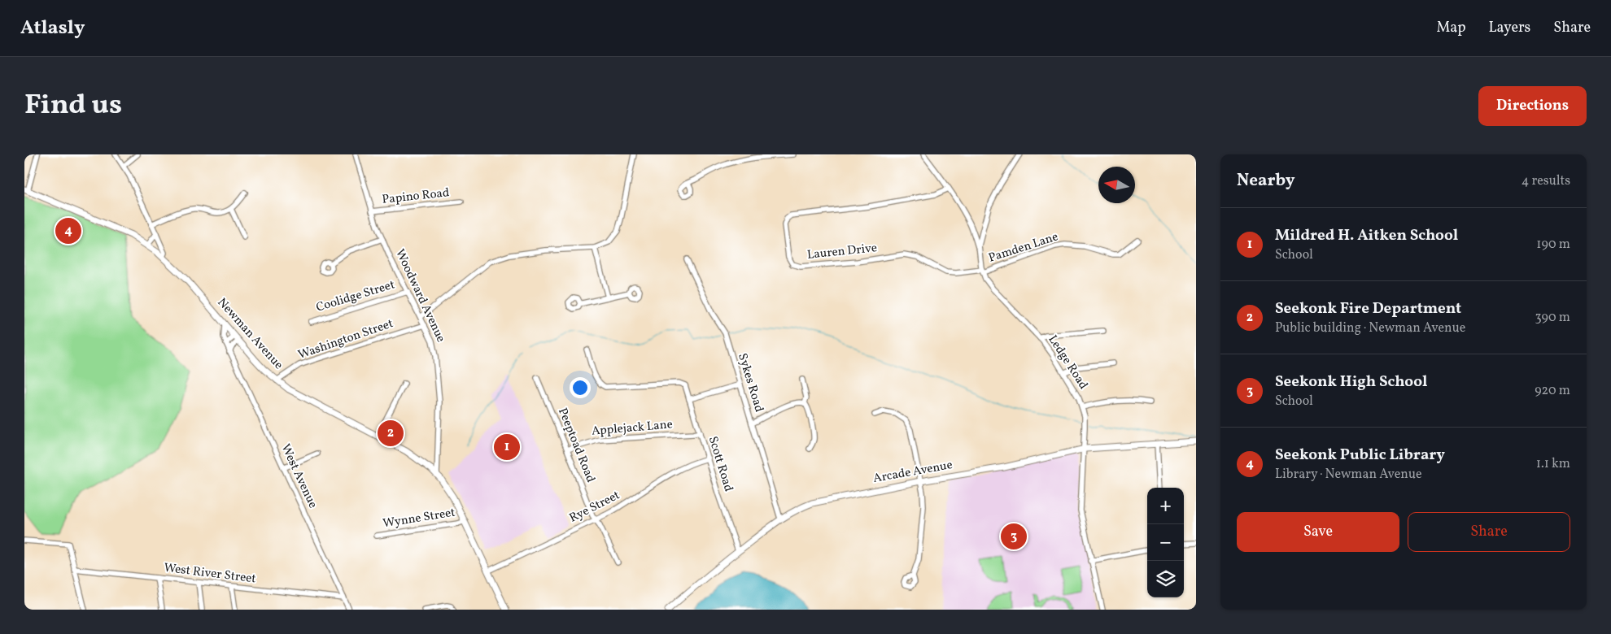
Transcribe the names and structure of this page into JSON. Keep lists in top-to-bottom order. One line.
{"streets":{"main road":["Newman Avenue","Arcade Avenue"],"street":["Papino Road","Pamden Lane","Lauren Drive","Woodward Avenue","Coolidge Street","Washington Street","Ledge Road","Sykes Road","Applejack Lane","Peeptoad Road","Scott Road","West Avenue","Rye Street","Wynne Street","West River Street"]},"crossings":[["Papino Road","Woodward Avenue"],["Pamden Lane","Lauren Drive"],["Pamden Lane","Ledge Road"],["Lauren Drive","Ledge Road"],["Woodward Avenue","Coolidge Street"],["Woodward Avenue","Newman Avenue"],["Woodward Avenue","Washington Street"],["Newman Avenue","Washington Street"],["Newman Avenue","West Avenue"],["Newman Avenue","Rye Street"],["Newman Avenue","Wynne Street"],["Ledge Road","Arcade Avenue"],["Sykes Road","Arcade Avenue"],["Applejack Lane","Peeptoad Road"],["Applejack Lane","Scott Road"],["Peeptoad Road","Rye Street"],["Scott Road","Arcade Avenue"],["Scott Road","Rye Street"],["West Avenue","West River Street"]],"north":"left","page":{"header":"Atlasly","nav":["Map","Layers","Share"],"title":"Find us","buttons":["Directions",["Save","Share"]],"heading":["Nearby","4 results"],"list":[{"mark":"1","name":"Mildred H. Aitken School","note":"School","value":"190 m"},{"mark":"2","name":"Seekonk Fire Department","note":"Public building · Newman Avenue","value":"390 m"},{"mark":"3","name":"Seekonk High School","note":"School","value":"920 m"},{"mark":"4","name":"Seekonk Public Library","note":"Library · Newman Avenue","value":"1.1 km"}],"pins":["4","2","1","3"],"map_buttons":["+","−"]}}
